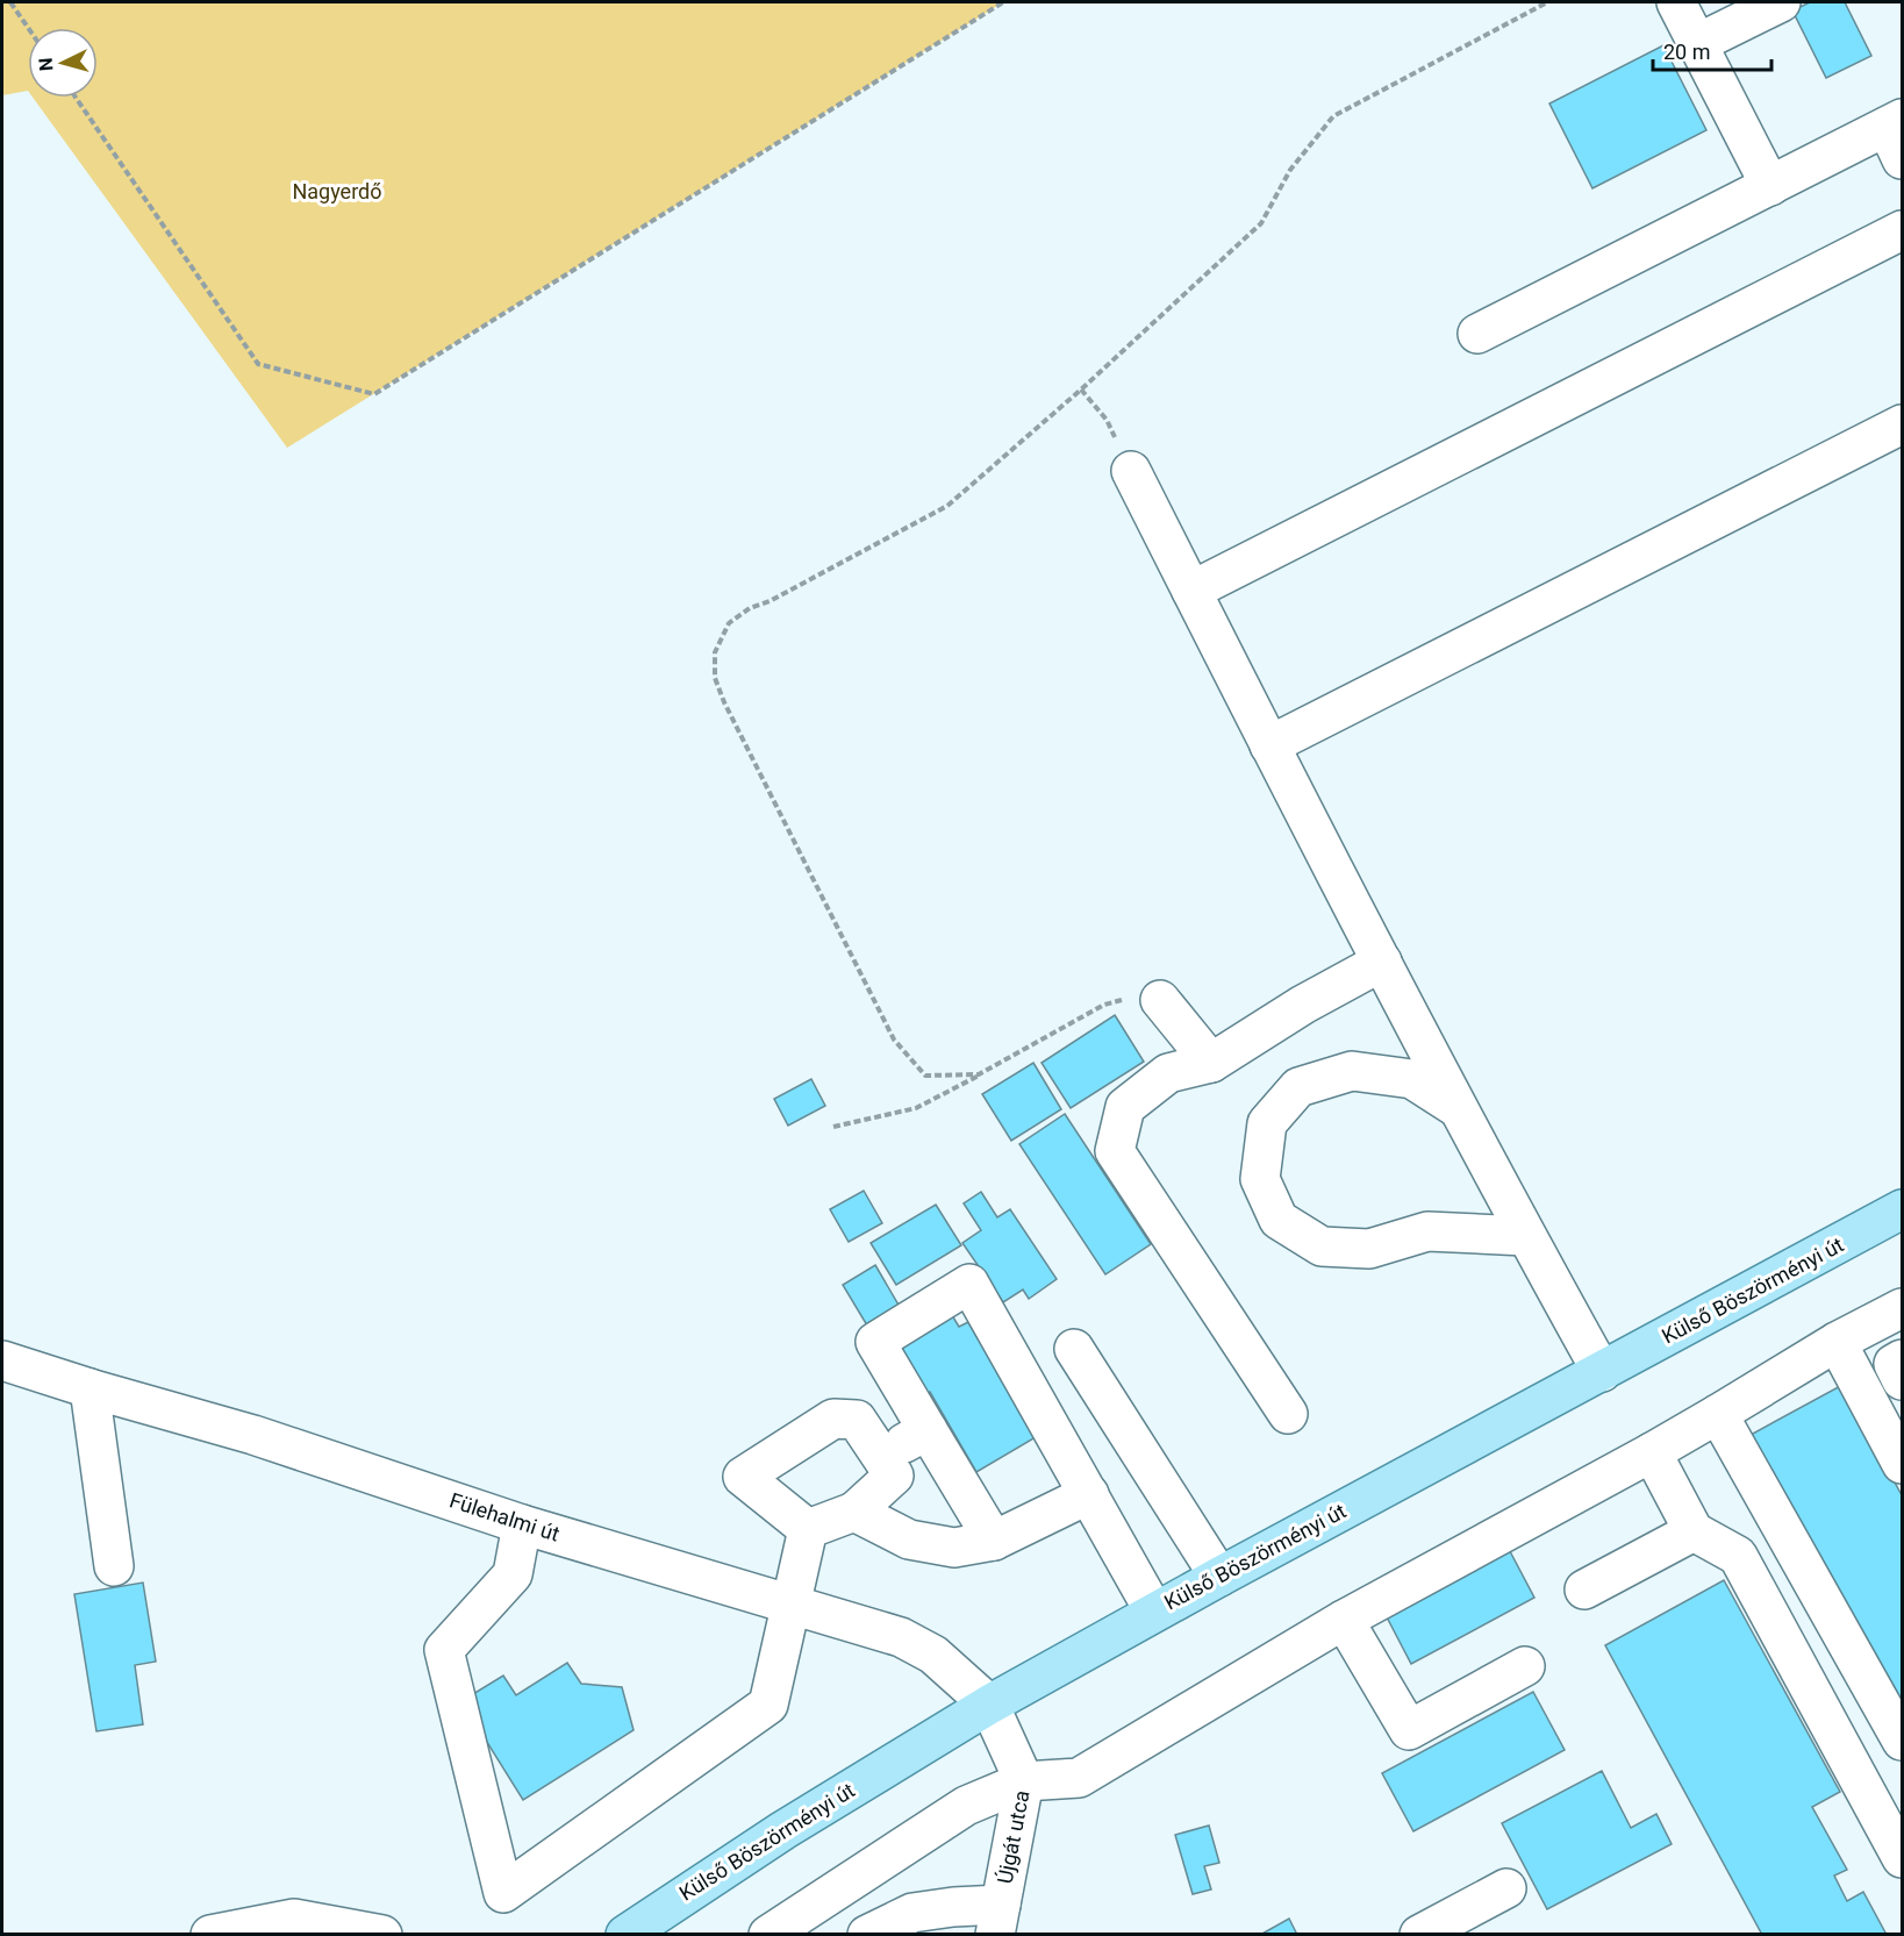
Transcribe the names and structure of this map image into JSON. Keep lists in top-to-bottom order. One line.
{"streets":{"main road":["Külső Böszörményi út"],"street":["Fülehalmi út","Újgát utca"]},"crossings":[["Külső Böszörményi út","Fülehalmi út"],["Külső Böszörményi út","Újgát utca"],["Fülehalmi út","Újgát utca"]],"parks":["Nagyerdő"],"scale_bar":"20 m","north":"left"}
